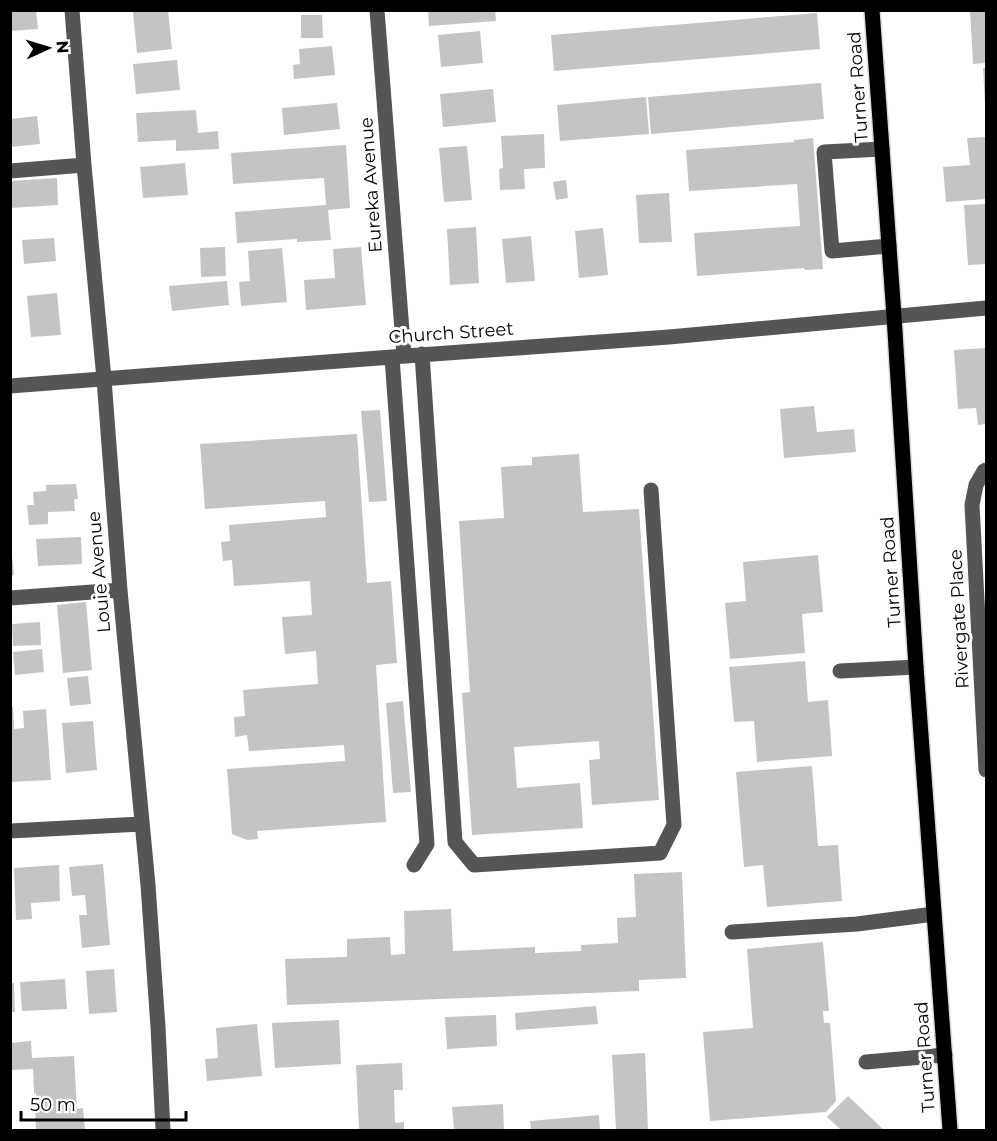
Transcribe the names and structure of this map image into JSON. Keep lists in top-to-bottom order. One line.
{"streets":{"main road":["Turner Road"],"street":["Eureka Avenue","Church Street","Louie Avenue","Rivergate Place"]},"crossings":[["Turner Road","Church Street"],["Eureka Avenue","Church Street"],["Church Street","Louie Avenue"]],"scale_bar":"50 m","north":"right"}
